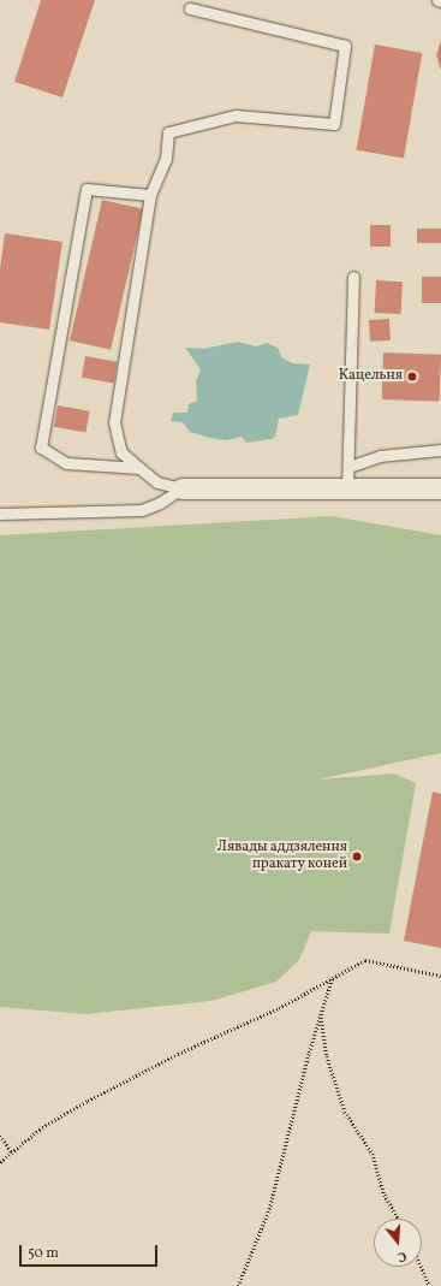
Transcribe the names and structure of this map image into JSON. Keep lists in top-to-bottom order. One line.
{"places":["Кацельня","Лявады аддзялення пракату коней"],"scale_bar":"50 m","north":"bottom"}
